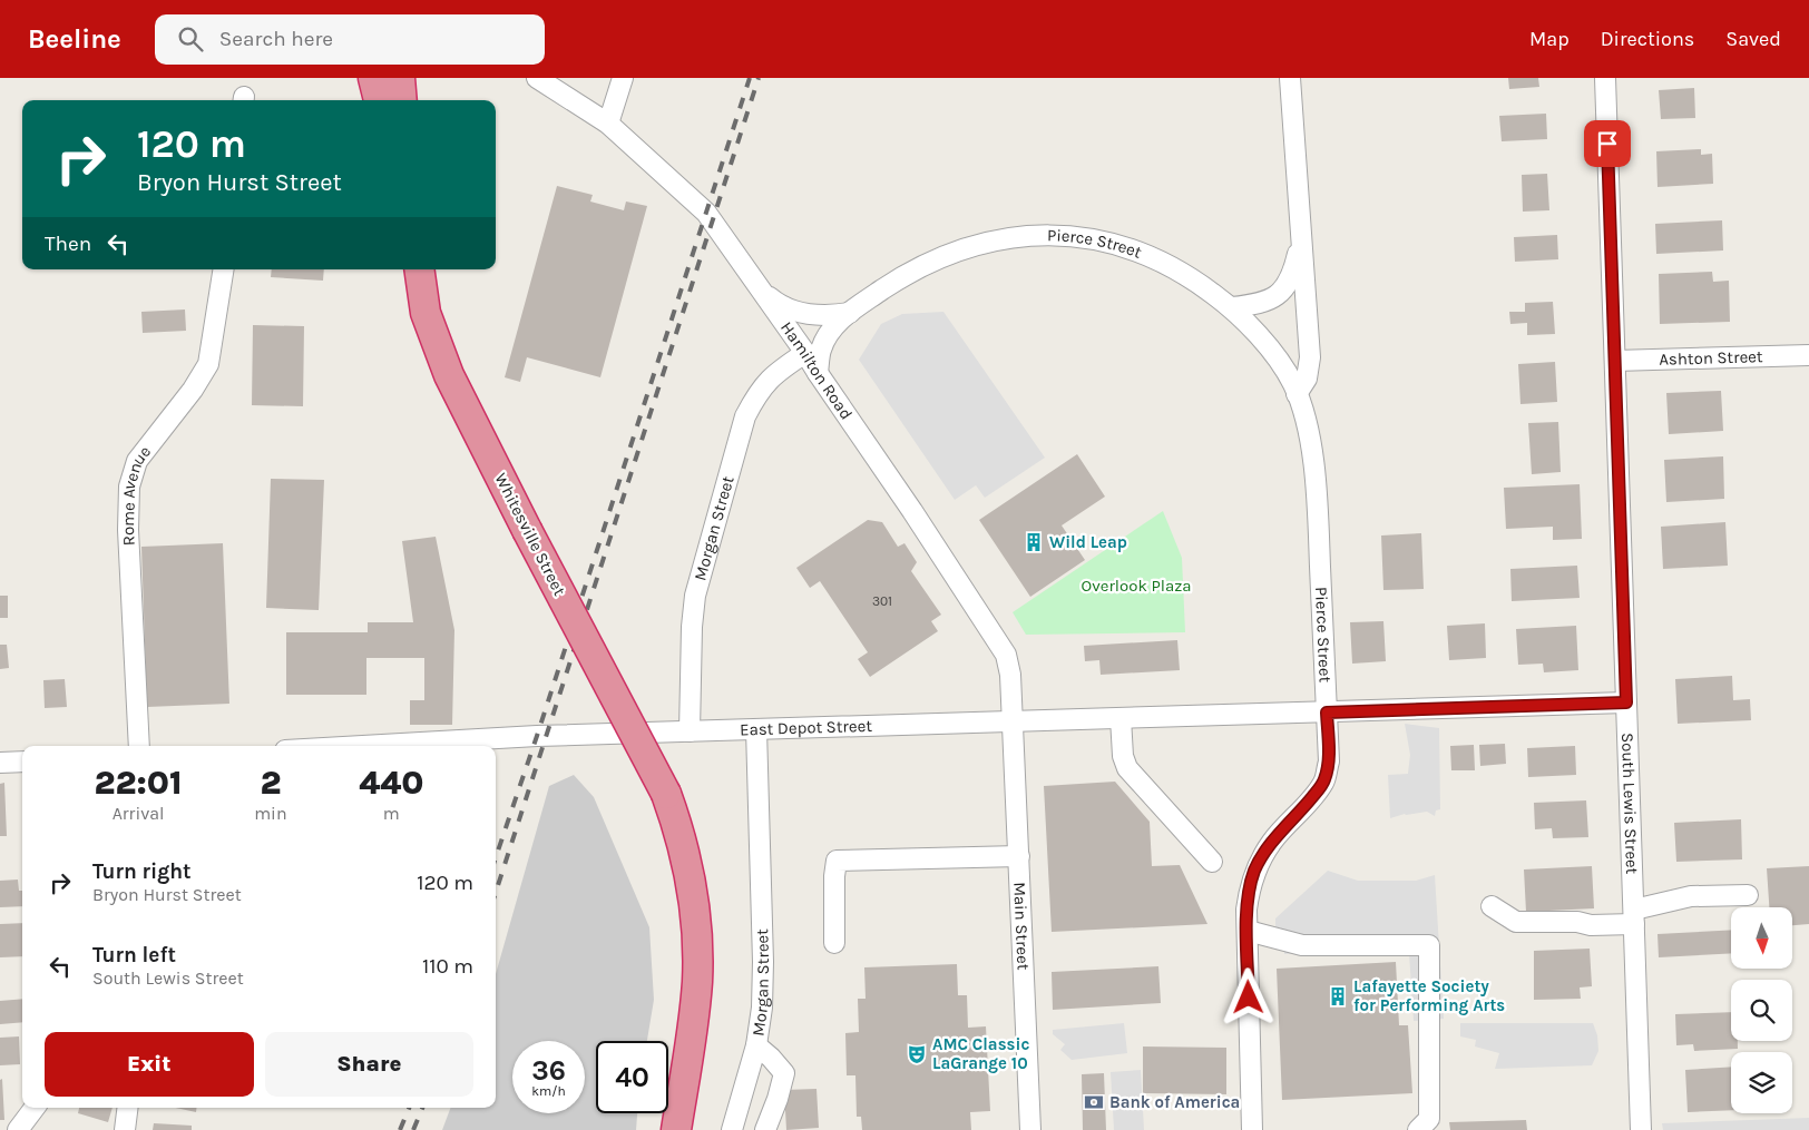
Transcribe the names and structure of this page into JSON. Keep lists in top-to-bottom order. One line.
{"streets":{"highway":["Whitesville Street"],"street":["Pierce Street","Ashton Street","Hamilton Road","Rome Avenue","Morgan Street","East Depot Street","South Lewis Street","Main Street"]},"crossings":[["Pierce Street","Hamilton Road"],["Pierce Street","East Depot Street"],["Ashton Street","South Lewis Street"],["Hamilton Road","Morgan Street"],["Hamilton Road","East Depot Street"],["Hamilton Road","Main Street"],["Morgan Street","East Depot Street"],["East Depot Street","South Lewis Street"],["East Depot Street","Main Street"]],"parks":["Overlook Plaza"],"places":{"building":["Wild Leap","Lafayette Society for Performing Arts"],"theatre":["AMC Classic LaGrange 10"],"bank":["Bank of America"]},"house_numbers":["301"],"north":"bottom","page":{"header":"Beeline","search":"Search here","nav":["Map","Directions","Saved"],"turn":["120 m","Bryon Hurst Street"],"then":"Then","eta":["22:01","Arrival","2","min","440","m"],"list":[{"name":"Turn right","note":"Bryon Hurst Street","value":"120 m"},{"name":"Turn left","note":"South Lewis Street","value":"110 m"}],"buttons":["Exit","Share"],"speed":"36 km/h","limit":"40"}}
